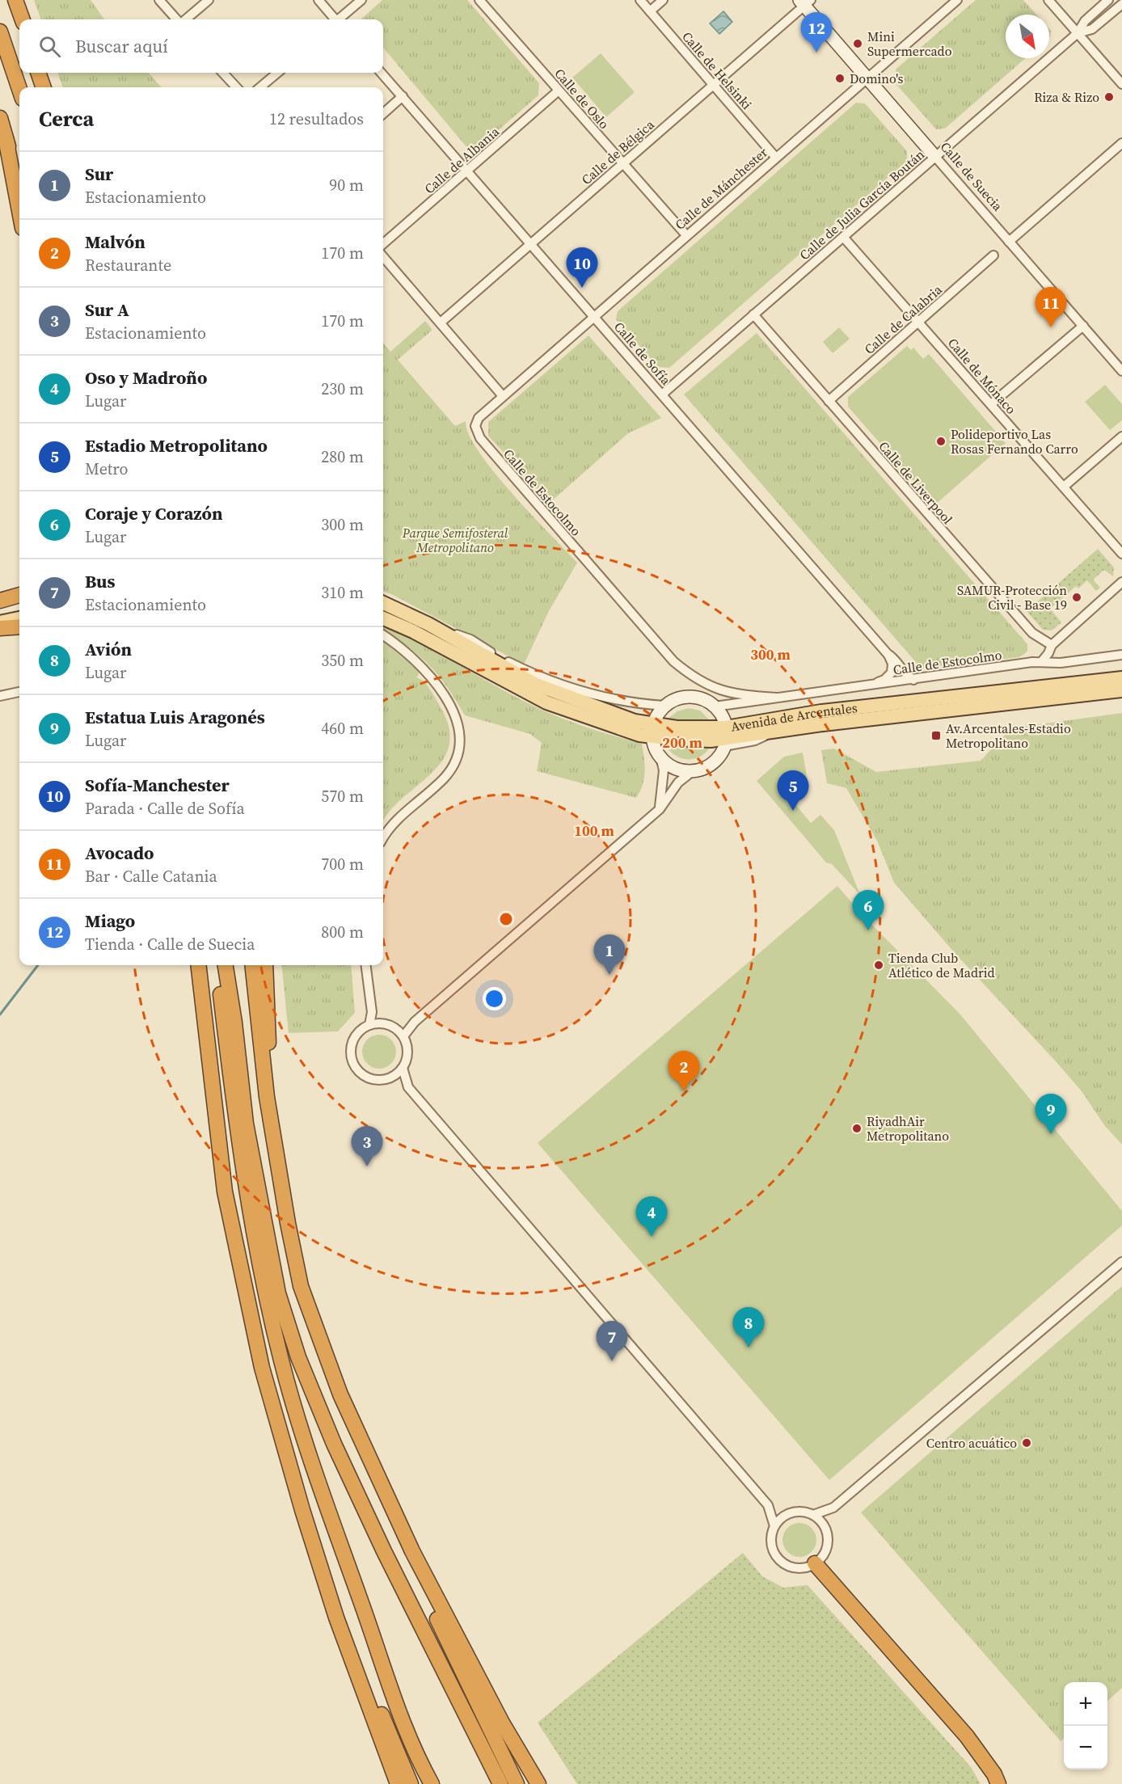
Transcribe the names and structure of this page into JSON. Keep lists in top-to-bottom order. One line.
{"streets":{"main road":["Avenida de Arcentales"],"street":["Calle de Helsinki","Calle de Oslo","Calle de Bélgica","Calle de Albania","Calle de Suecia","Calle de Mánchester","Calle de Julia García Boután","Calle de Calabria","Calle de Sofía","Calle de Mónaco","Calle de Liverpool","Calle de Estocolmo"]},"crossings":[["Calle de Helsinki","Calle de Bélgica"],["Calle de Helsinki","Calle de Mánchester"],["Calle de Oslo","Calle de Bélgica"],["Calle de Oslo","Calle de Albania"],["Calle de Oslo","Calle de Mánchester"],["Calle de Bélgica","Calle de Suecia"],["Calle de Bélgica","Calle de Sofía"],["Calle de Albania","Calle de Sofía"],["Calle de Suecia","Calle de Mánchester"],["Calle de Suecia","Calle de Julia García Boután"],["Calle de Mánchester","Calle de Sofía"],["Calle de Mánchester","Calle de Estocolmo"],["Calle de Julia García Boután","Calle de Sofía"],["Calle de Julia García Boután","Calle de Mónaco"],["Calle de Julia García Boután","Calle de Liverpool"],["Calle de Calabria","Calle de Mónaco"],["Calle de Calabria","Calle de Liverpool"],["Calle de Sofía","Calle de Estocolmo"]],"parks":["Parque Semifosteral Metropolitano"],"places":{"other":["Mini Supermercado","Domino's","Riza & Rizo","Polideportivo Las Rosas Fernando Carro","SAMUR-Protección Civil - Base 19","Tienda Club Atlético de Madrid","RiyadhAir Metropolitano","Centro acuático"],"transit":["Av.Arcentales-Estadio Metropolitano"]},"north":"bottom right","page":{"pins":["12","10","11","5","6","1","2","9","3","4","8","7"],"search":"Buscar aquí","heading":["Cerca","12 resultados"],"list":[{"mark":"1","name":"Sur","note":"Estacionamiento","value":"90 m"},{"mark":"2","name":"Malvón","note":"Restaurante","value":"170 m"},{"mark":"3","name":"Sur A","note":"Estacionamiento","value":"170 m"},{"mark":"4","name":"Oso y Madroño","note":"Lugar","value":"230 m"},{"mark":"5","name":"Estadio Metropolitano","note":"Metro","value":"280 m"},{"mark":"6","name":"Coraje y Corazón","note":"Lugar","value":"300 m"},{"mark":"7","name":"Bus","note":"Estacionamiento","value":"310 m"},{"mark":"8","name":"Avión","note":"Lugar","value":"350 m"},{"mark":"9","name":"Estatua Luis Aragonés","note":"Lugar","value":"460 m"},{"mark":"10","name":"Sofía-Manchester","note":"Parada · Calle de Sofía","value":"570 m"},{"mark":"11","name":"Avocado","note":"Bar · Calle Catania","value":"700 m"},{"mark":"12","name":"Miago","note":"Tienda · Calle de Suecia","value":"800 m"}],"map_buttons":["+","−"]},"rings":["300 m","200 m","100 m"]}
